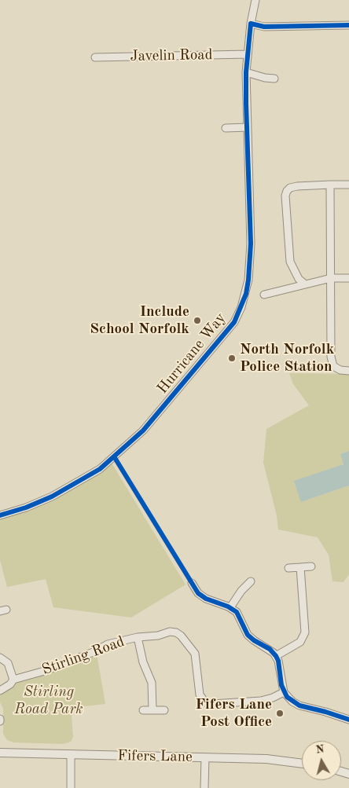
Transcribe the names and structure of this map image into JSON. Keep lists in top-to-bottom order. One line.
{"streets":{"street":["Javelin Road","Hurricane Way","Stirling Road","Fifers Lane"]},"crossings":[["Javelin Road","Hurricane Way"]],"parks":["Stirling Road Park"],"places":["Include School Norfolk","North Norfolk Police Station","Fifers Lane Post Office"],"north":"top"}
